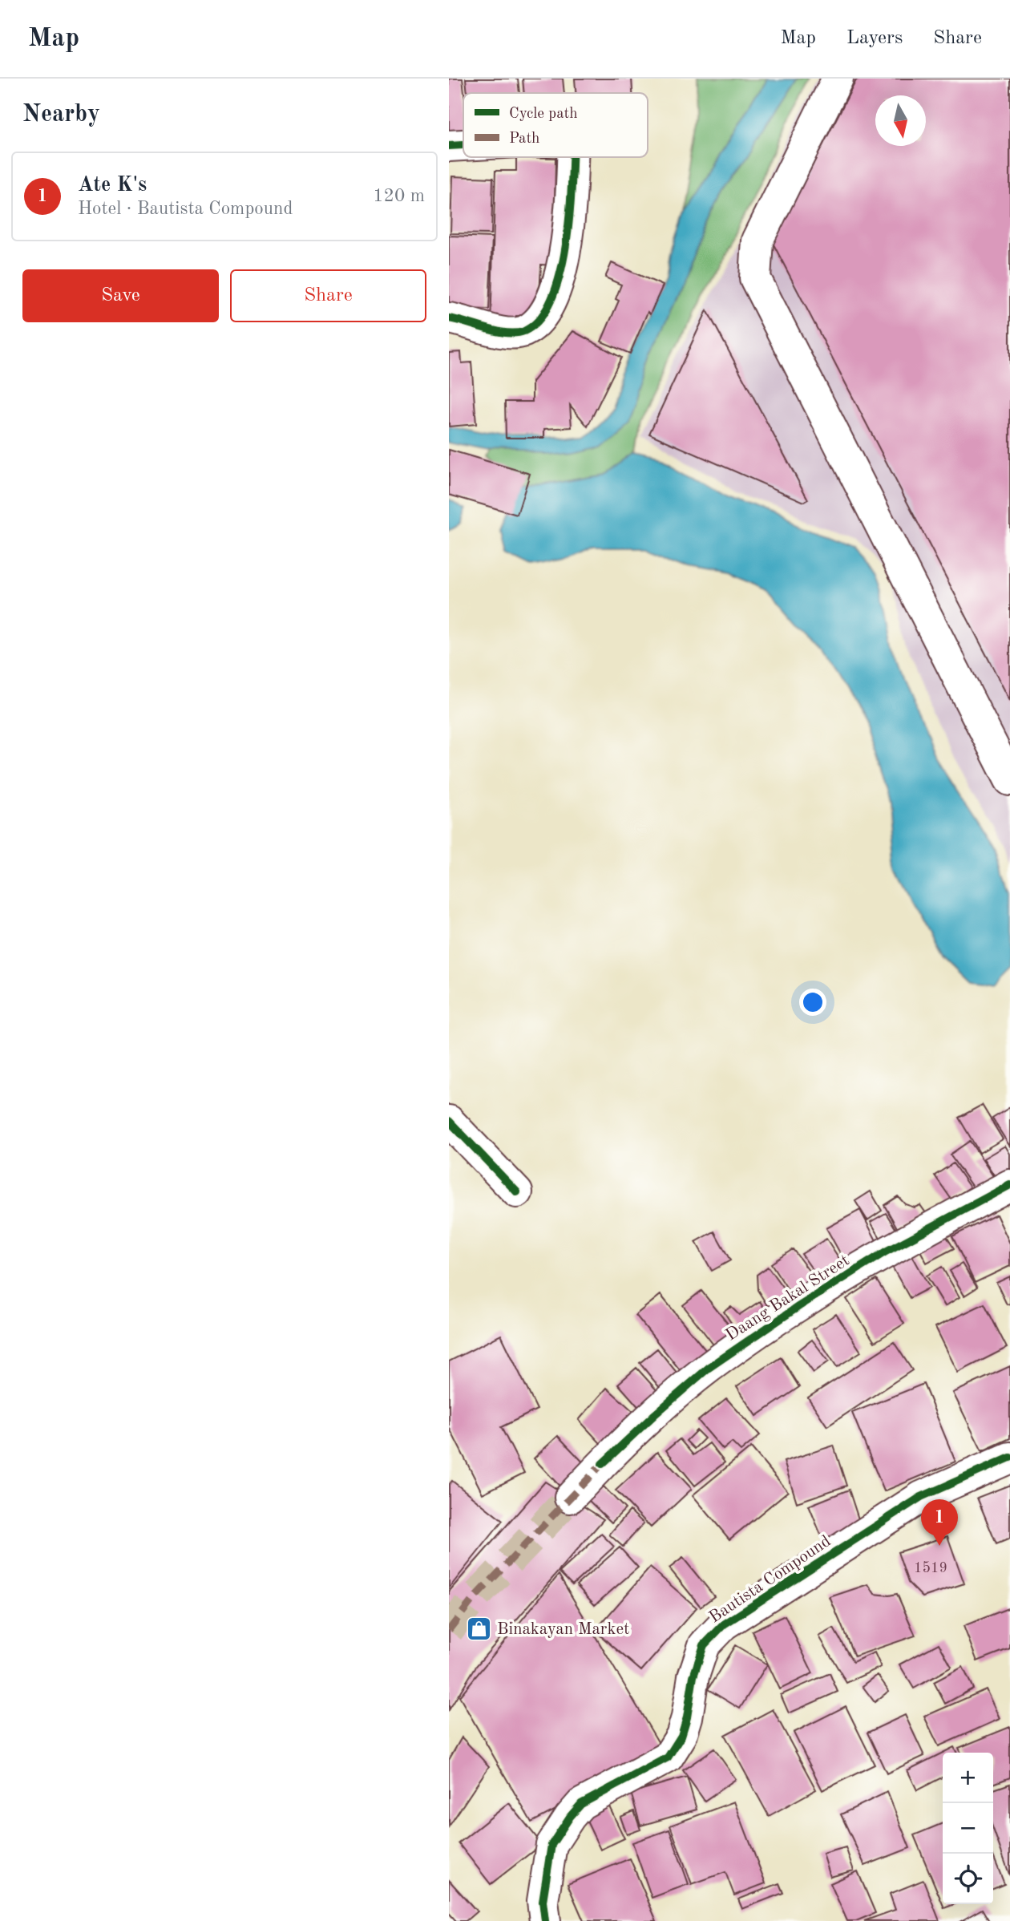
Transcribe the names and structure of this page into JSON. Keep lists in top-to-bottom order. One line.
{"streets":{"street":["Daang Bakal Street","Bautista Compound"]},"places":{"shop":["Binakayan Market"]},"house_numbers":["1519"],"legend":["Cycle path","Path"],"north":"bottom","page":{"header":"Map","nav":["Map","Layers","Share"],"heading":"Nearby","list":[{"mark":"1","name":"Ate K's","note":"Hotel · Bautista Compound","value":"120 m"}],"buttons":["Save","Share"],"pins":"1","map_buttons":["+","−"]}}
